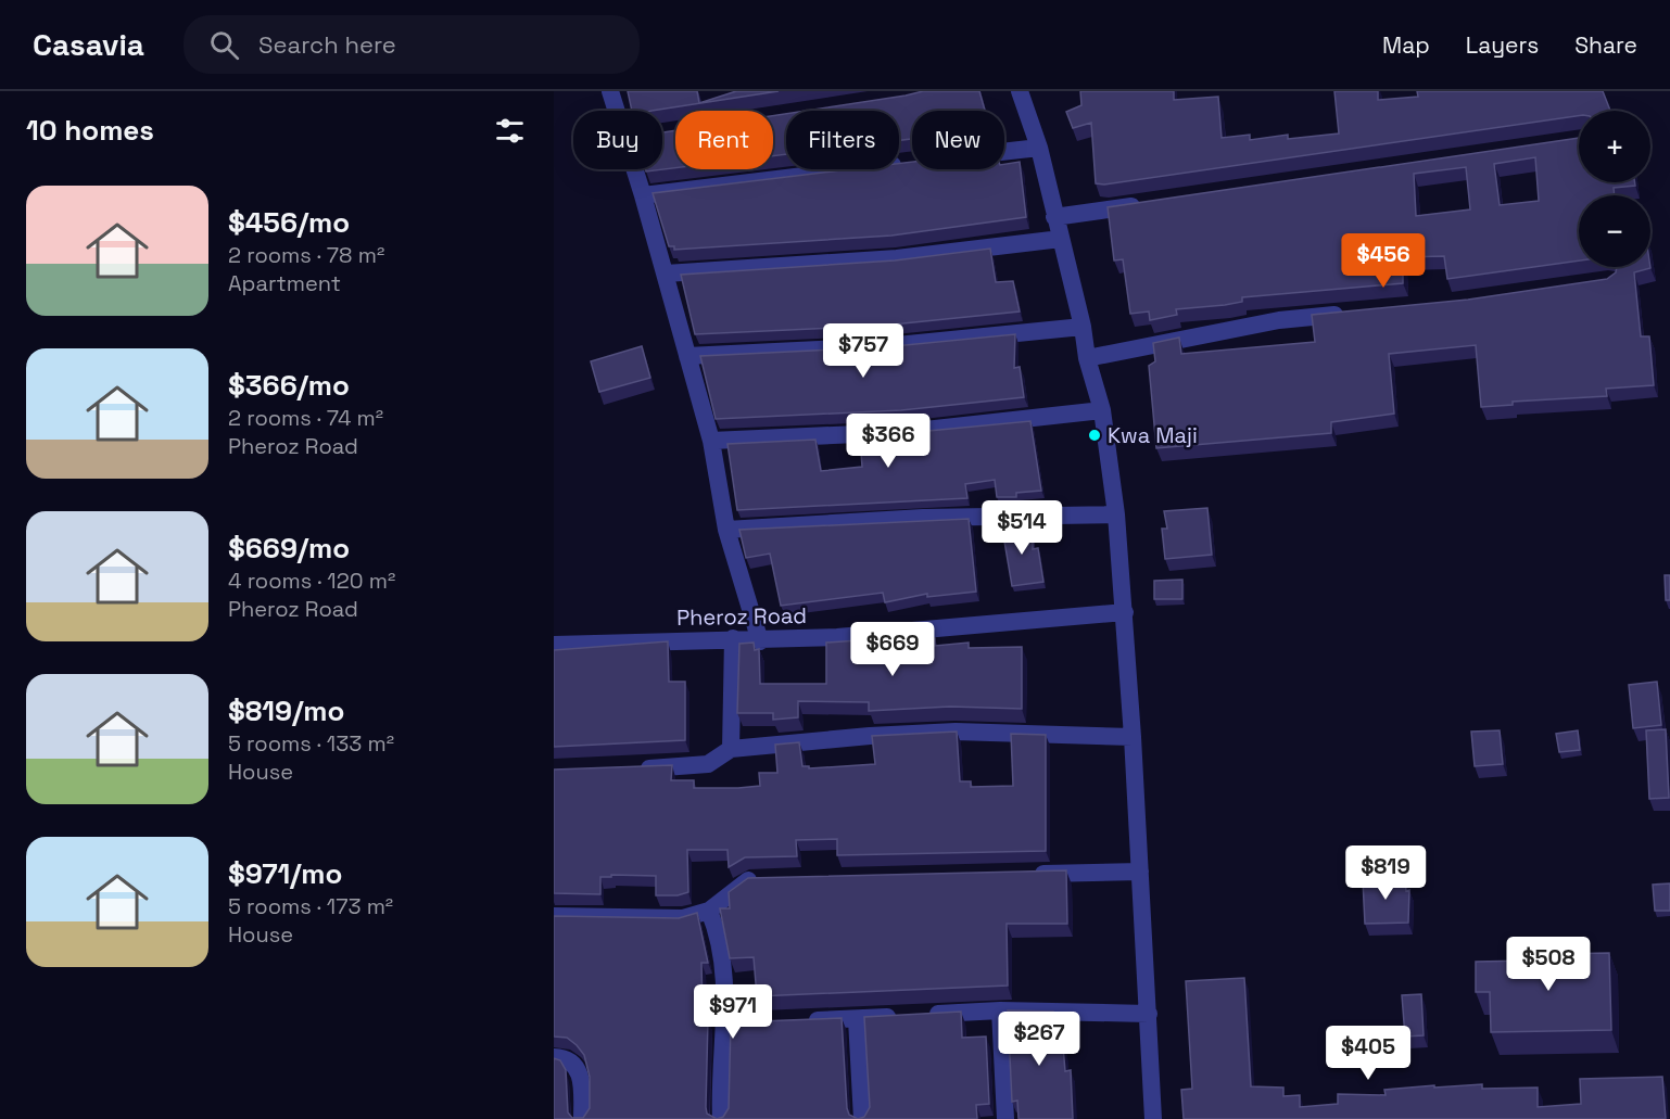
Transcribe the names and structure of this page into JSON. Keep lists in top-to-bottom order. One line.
{"streets":{"street":["Pheroz Road"]},"places":["Kwa Maji"],"page":{"header":"Casavia","search":"Search here","nav":["Map","Layers","Share"],"heading":"10 homes","map_buttons":["+","−"],"chip":["Buy","Rent","Filters","New"],"list":[{"name":"$456/mo","note":"2 rooms · 78 m² · Apartment"},{"name":"$366/mo","note":"2 rooms · 74 m² · Pheroz Road"},{"name":"$669/mo","note":"4 rooms · 120 m² · Pheroz Road"},{"name":"$819/mo","note":"5 rooms · 133 m² · House"},{"name":"$971/mo","note":"5 rooms · 173 m² · House"}],"price":["$456","$757","$366","$514","$669","$819","$508","$971","$267","$405"]}}
